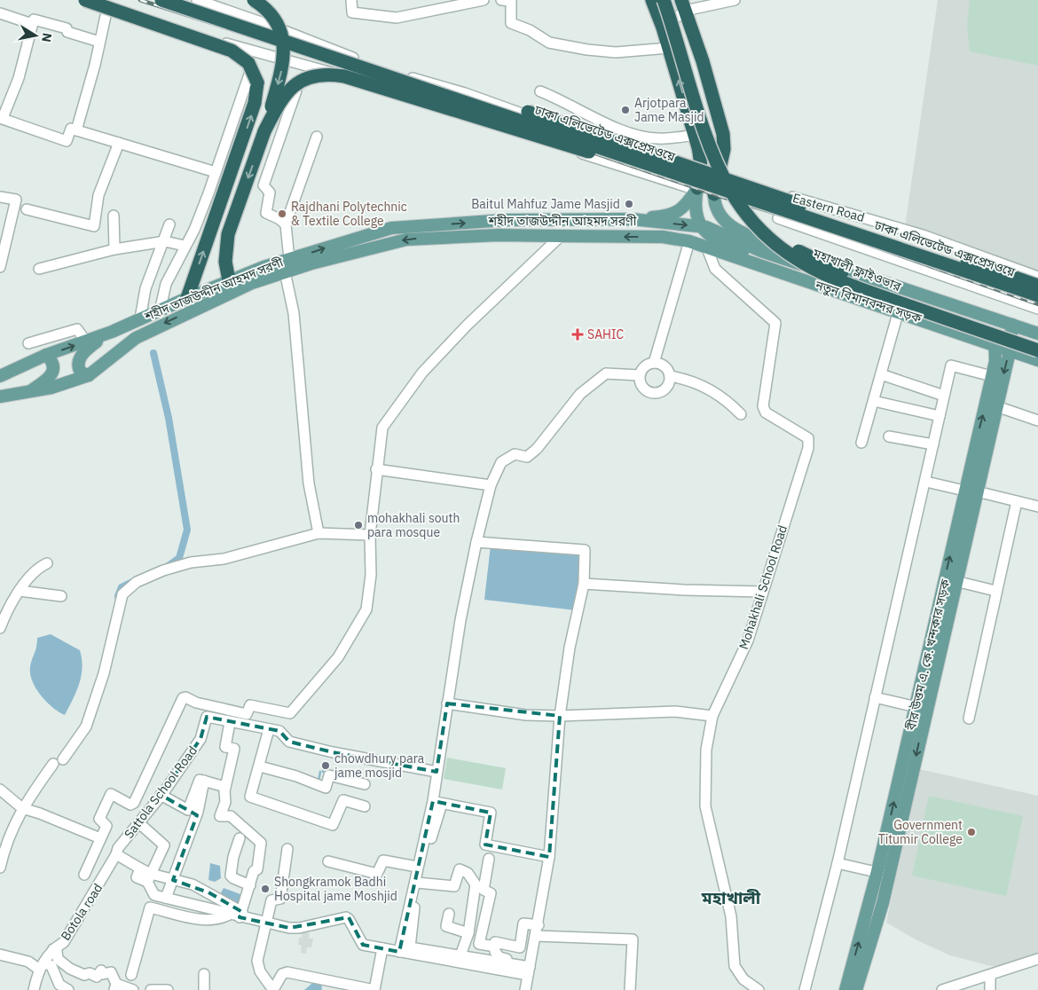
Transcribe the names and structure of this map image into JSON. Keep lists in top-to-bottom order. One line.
{"streets":{"highway":["ঢাকা এলিভেটেড এক্সপ্রেসওয়ে","মহাখালী ফ্লাইওভার"],"main road":["শহীদ তাজউদ্দীন আহমদ সরণী","নতুন বিমানবন্দর সড়ক","বীর উত্তম এ. কে. খন্দকার সড়ক"],"street":["Eastern Road","Mohakhali School Road","Sattola School Road","Botola road"]},"crossings":[["শহীদ তাজউদ্দীন আহমদ সরণী","নতুন বিমানবন্দর সড়ক"],["শহীদ তাজউদ্দীন আহমদ সরণী","Mohakhali School Road"],["নতুন বিমানবন্দর সড়ক","Mohakhali School Road"],["নতুন বিমানবন্দর সড়ক","বীর উত্তম এ. কে. খন্দকার সড়ক"],["Sattola School Road","Botola road"]],"districts":["মহাখালী"],"places":{"other":["Arjotpara Jame Masjid","Baitul Mahfuz Jame Masjid","Rajdhani Polytechnic & Textile College","mohakhali south para mosque","chowdhury para jame mosjid","Government Titumir College","Shongkramok Badhi Hospital jame Moshjid"],"health":["SAHIC"]},"north":"right"}
